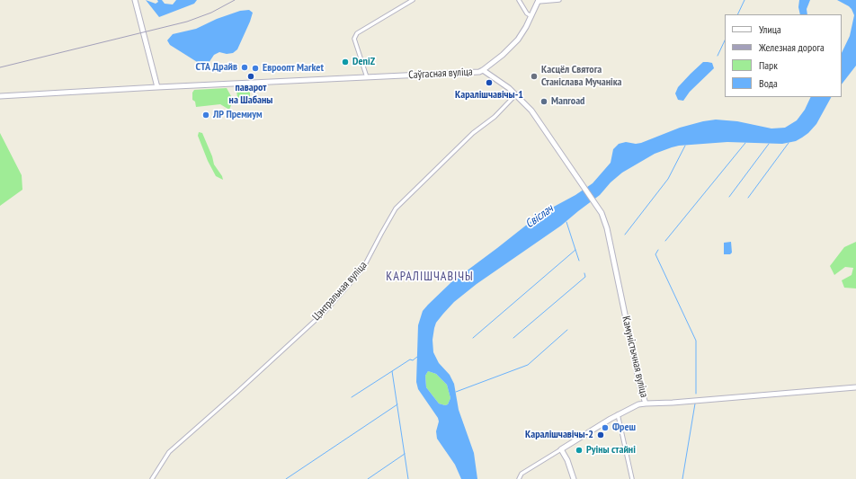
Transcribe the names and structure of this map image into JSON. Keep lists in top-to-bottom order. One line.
{"streets":{"street":["Саўгасная вуліца","Цэнтральная вуліца","Камуністычная вуліца"]},"crossings":[["Цэнтральная вуліца","Камуністычная вуліца"]],"districts":["КАРАЛІШЧАВІЧЫ"],"water":["Свіслач"],"places":["DeniZ","СТА Драйв","Евроопт Market","паварот на Шабаны","Касцёл Святога Станіслава Мучаніка","Каралішчавічы-1","Manroad","ЛР Премиум","Фреш","Каралішчавічы-2","Руіны стайні"],"legend":["Улица","Железная дорога","Парк","Вода"]}
